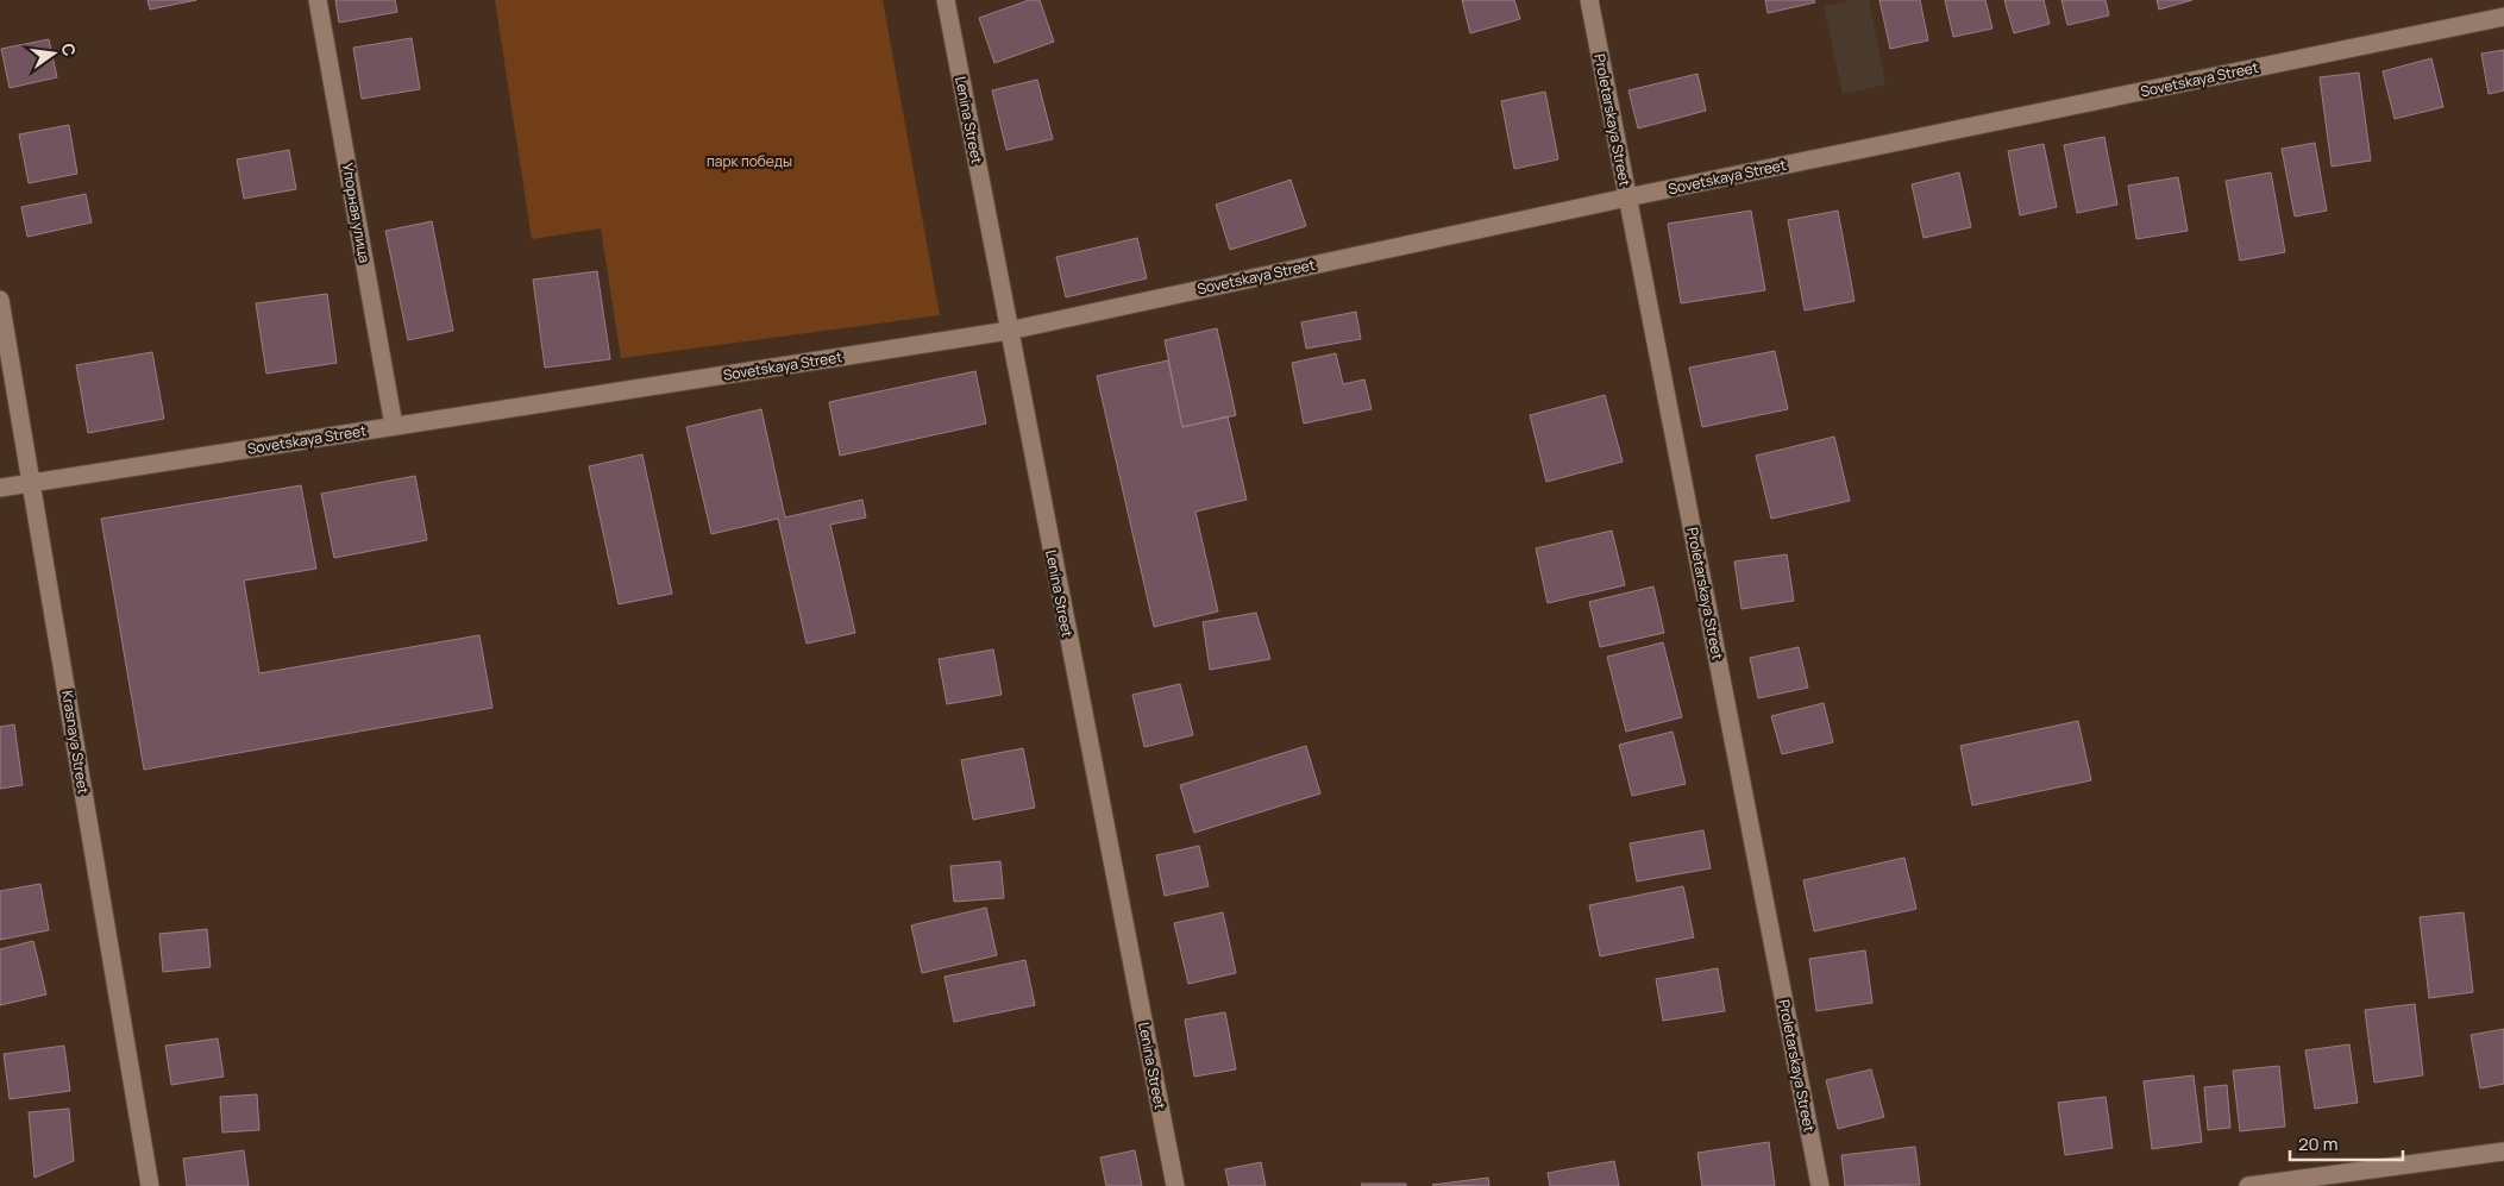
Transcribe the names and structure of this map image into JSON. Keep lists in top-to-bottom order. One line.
{"streets":{"street":["Sovetskaya Street","Lenina Street","Proletarskaya Street","Упорная улица","Krasnaya Street"]},"crossings":[["Sovetskaya Street","Lenina Street"],["Sovetskaya Street","Proletarskaya Street"],["Sovetskaya Street","Упорная улица"],["Sovetskaya Street","Krasnaya Street"]],"parks":["парк победы"],"scale_bar":"20 m","north":"right"}
